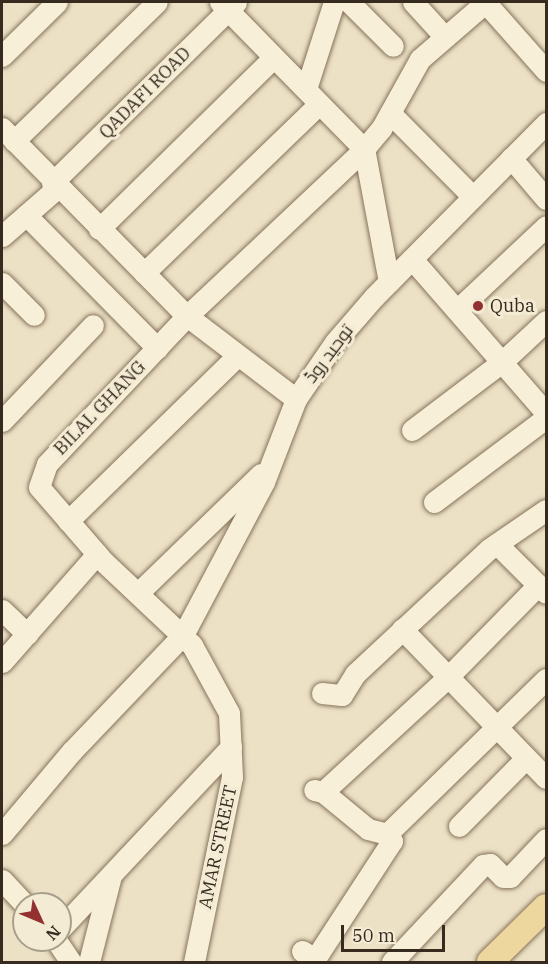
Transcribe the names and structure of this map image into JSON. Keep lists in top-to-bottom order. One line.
{"streets":{"street":["QADAFI ROAD","توحید روڈ","BILAL GHANG","AMAR STREET"]},"crossings":[["توحید روڈ","BILAL GHANG"],["توحید روڈ","AMAR STREET"],["BILAL GHANG","AMAR STREET"]],"places":["Quba"],"scale_bar":"50 m","north":"bottom right"}
